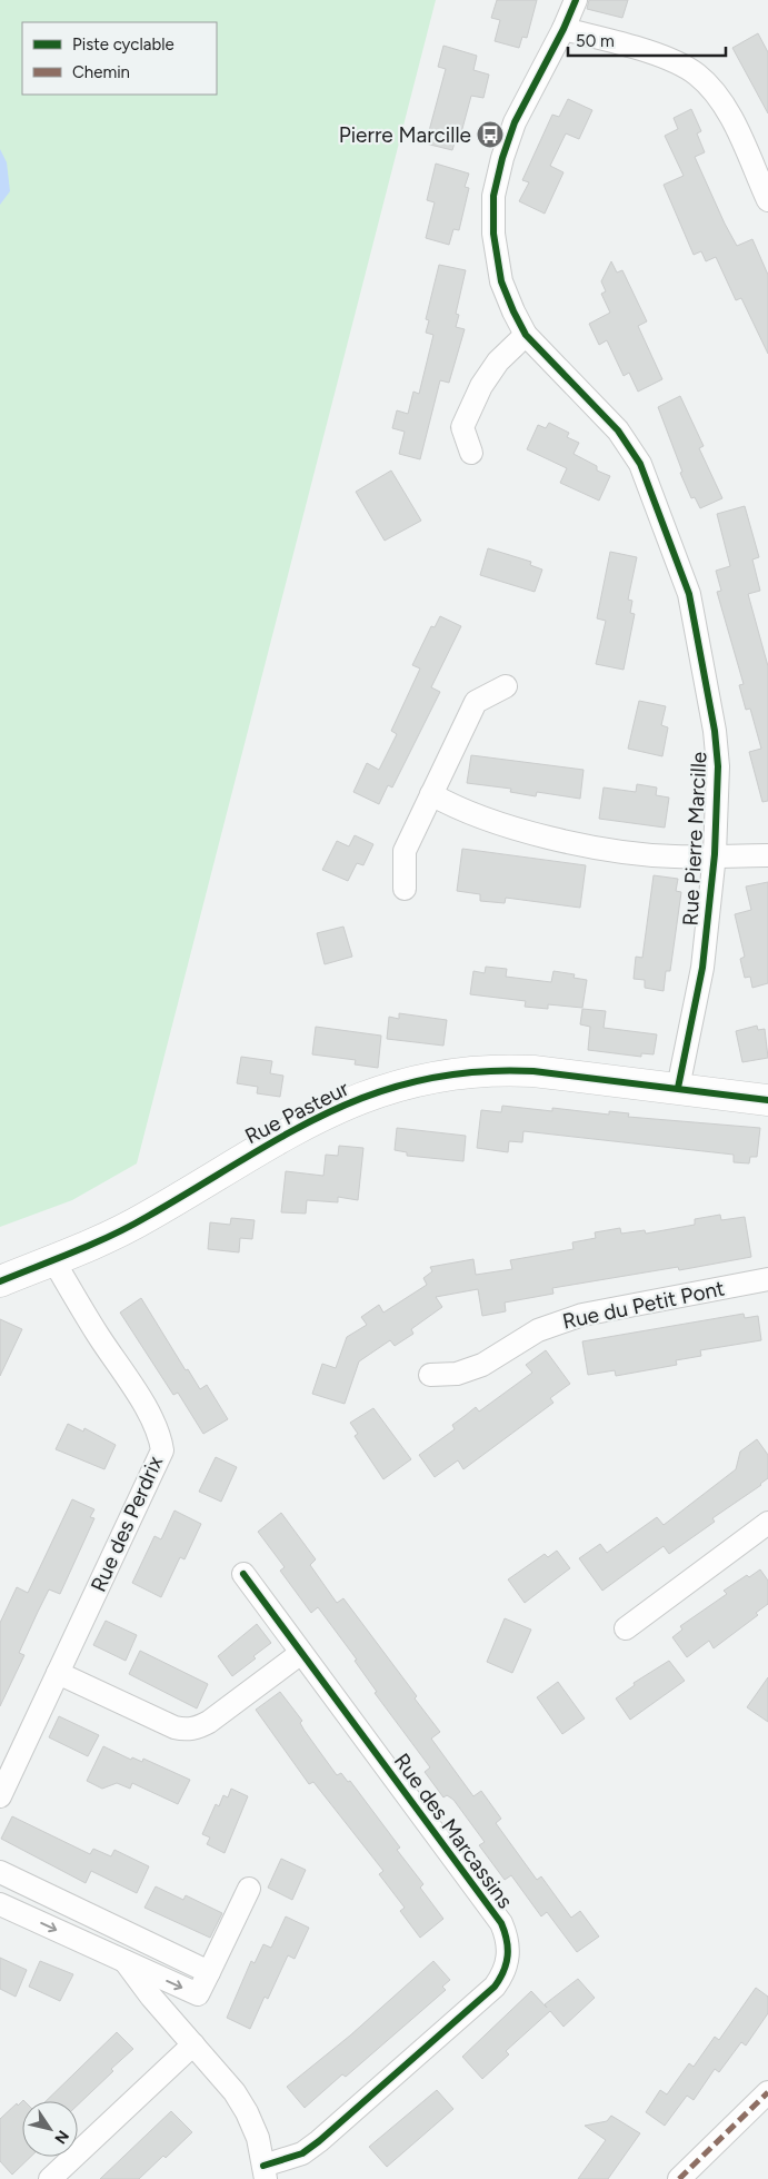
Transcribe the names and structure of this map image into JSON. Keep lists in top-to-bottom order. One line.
{"streets":{"street":["Rue Pierre Marcille","Rue Pasteur","Rue du Petit Pont","Rue des Perdrix","Rue des Marcassins"]},"crossings":[["Rue Pierre Marcille","Rue Pasteur"],["Rue Pasteur","Rue des Perdrix"]],"places":{"bus stop":["Pierre Marcille"]},"legend":["Piste cyclable","Chemin"],"scale_bar":"50 m","north":"bottom right"}
